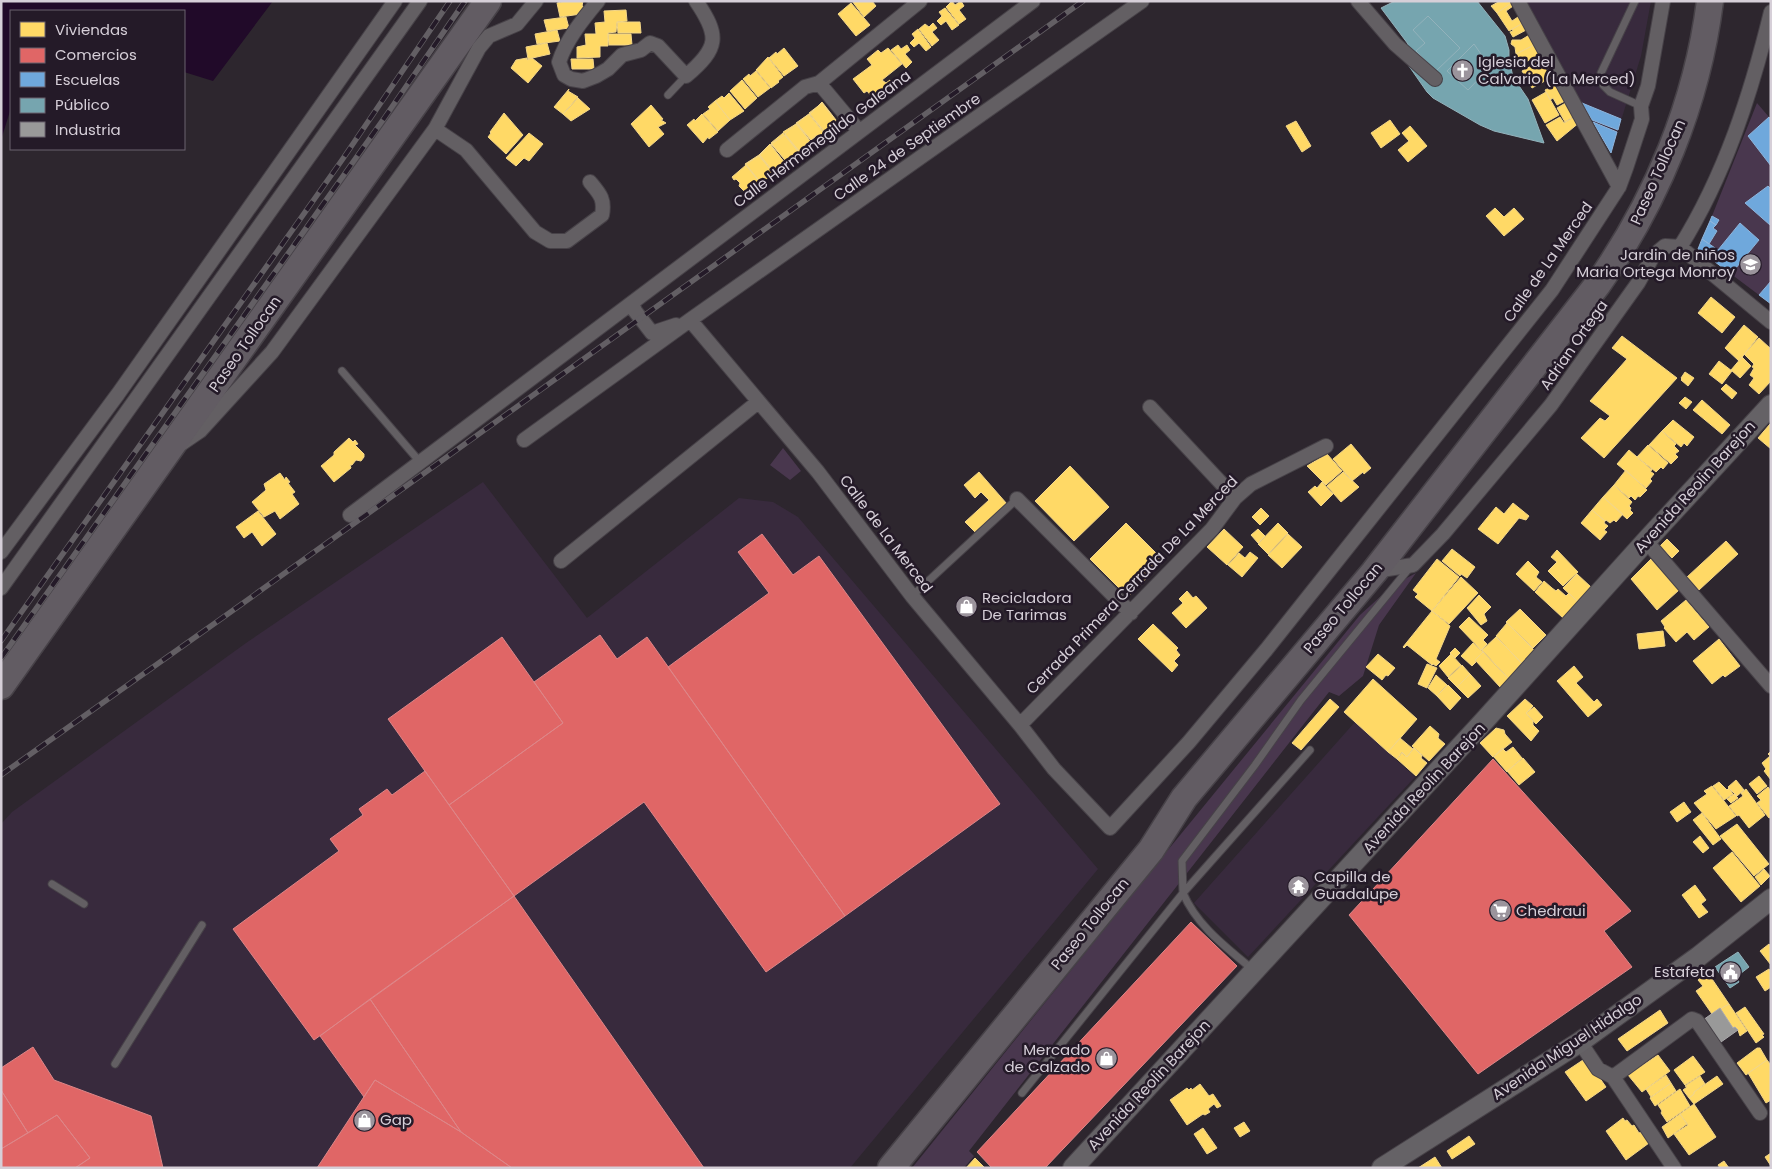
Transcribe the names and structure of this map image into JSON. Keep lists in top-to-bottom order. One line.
{"streets":{"highway":["Paseo Tollocan"],"main road":["Avenida Reolin Barejon","Avenida Miguel Hidalgo"],"street":["Calle Hermenegildo Galeana","Calle 24 de Septiembre","Calle de La Merced","Adrian Ortega","Cerrada Primera Cerrada De La Merced"]},"crossings":[["Calle 24 de Septiembre","Calle de La Merced"],["Calle de La Merced","Cerrada Primera Cerrada De La Merced"]],"places":{"church":["Iglesia del Calvario (La Merced)"],"school or university":["Jardin de niños Maria Ortega Monroy"],"shop":["Recicladora De Tarimas","Mercado de Calzado","Gap"],"temple":["Capilla de Guadalupe"],"supermarket":["Chedraui"],"public building":["Estafeta"]},"legend":["Viviendas","Comercios","Escuelas","Público","Industria"]}
